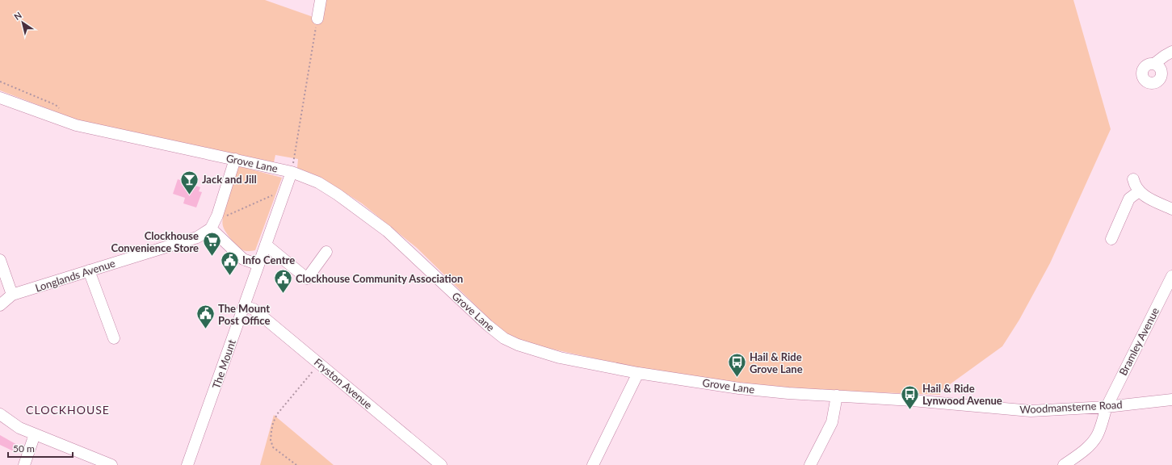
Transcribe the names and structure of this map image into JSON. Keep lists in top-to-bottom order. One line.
{"streets":{"street":["Grove Lane","Longlands Avenue","Bramley Avenue","The Mount","Fryston Avenue","Woodmansterne Road"]},"crossings":[["Grove Lane","Longlands Avenue"],["Grove Lane","The Mount"],["Grove Lane","Woodmansterne Road"],["Bramley Avenue","Woodmansterne Road"],["The Mount","Fryston Avenue"]],"districts":["CLOCKHOUSE"],"places":{"bar":["Jack and Jill"],"supermarket":["Clockhouse Convenience Store"],"public building":["Info Centre","Clockhouse Community Association","The Mount Post Office"],"bus stop":["Hail & Ride Grove Lane","Hail & Ride Lynwood Avenue"]},"scale_bar":"50 m","north":"top left"}
